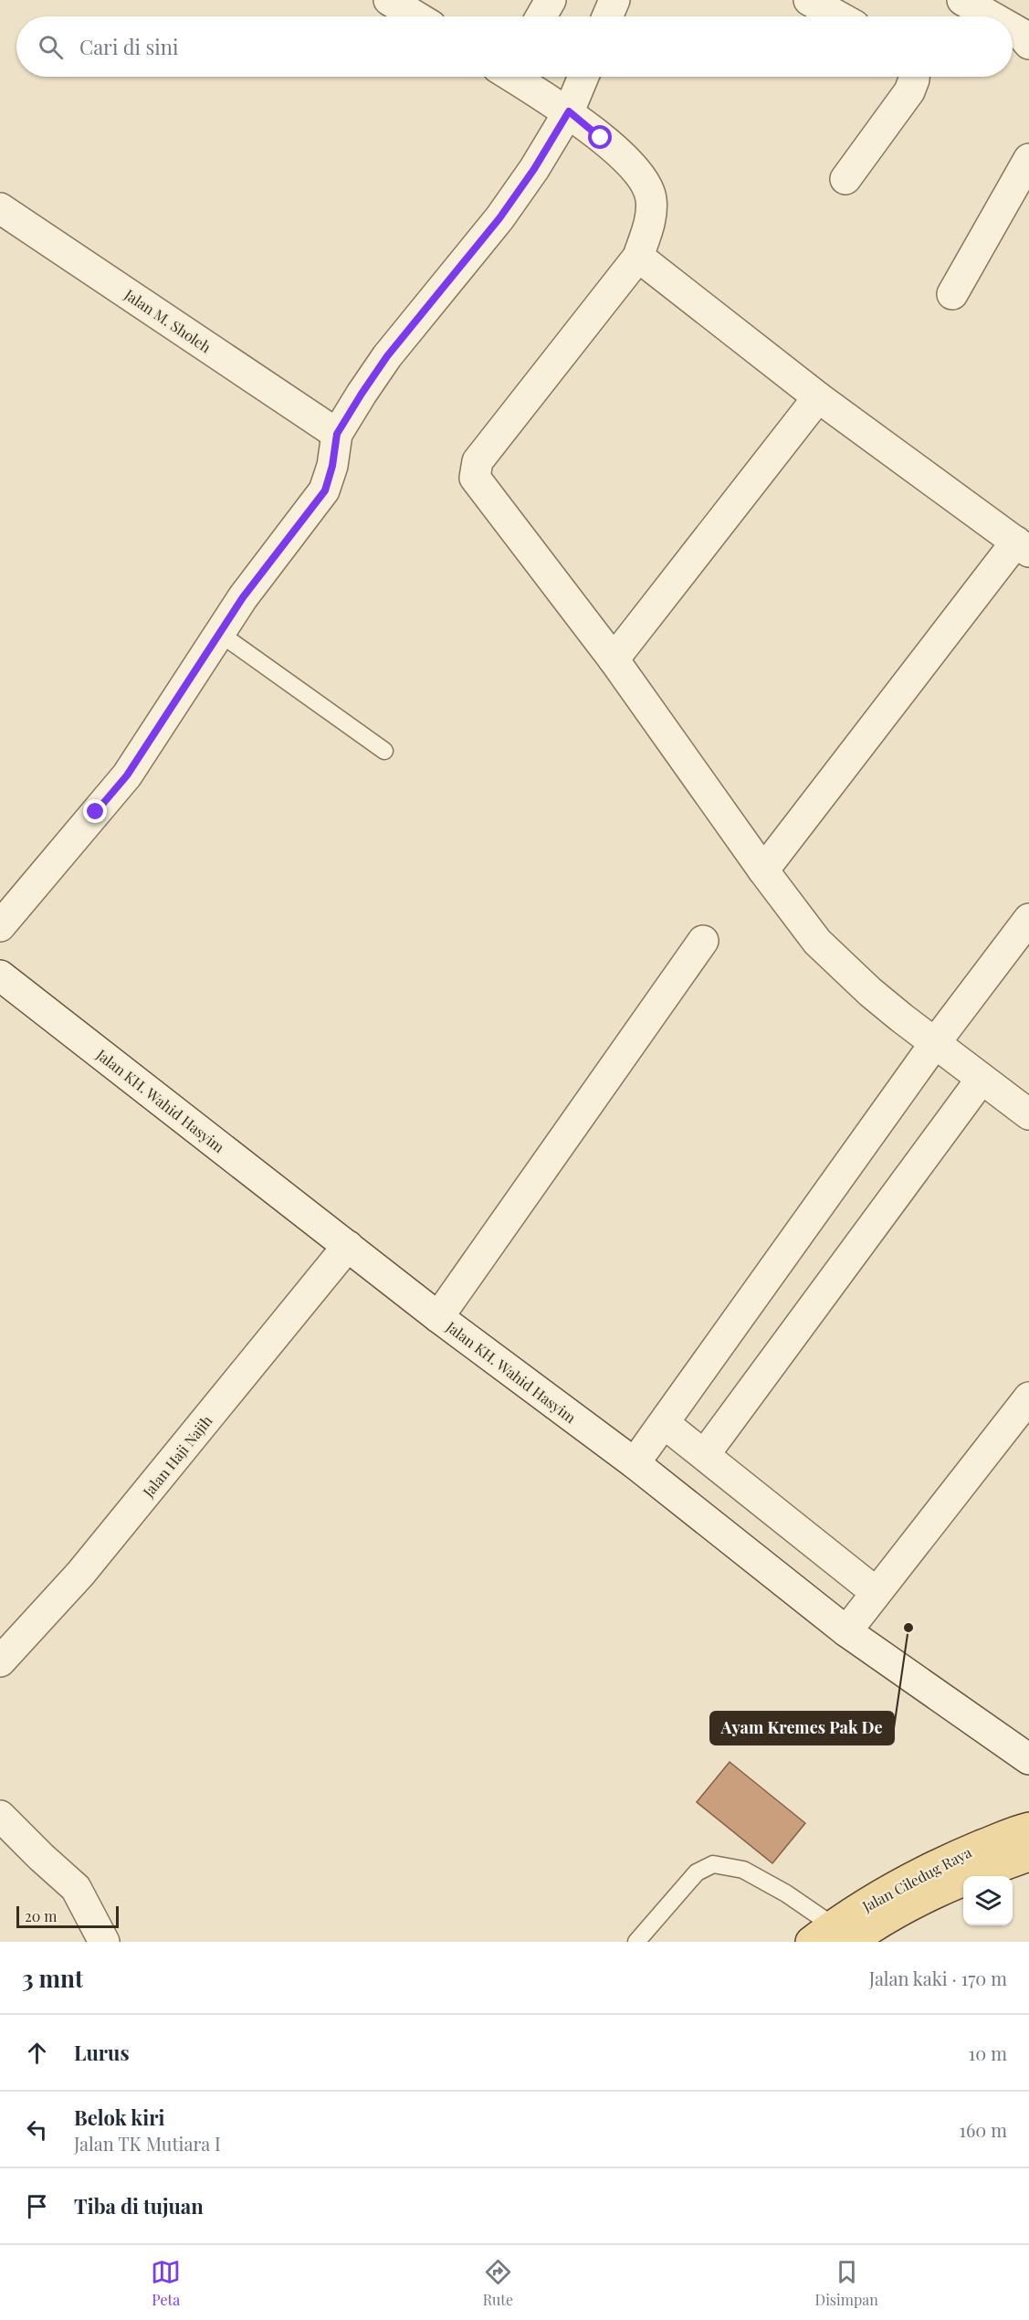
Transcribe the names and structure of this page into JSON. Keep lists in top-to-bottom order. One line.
{"streets":{"main road":["Jalan Ciledug Raya"],"street":["Jalan M. Sholeh","Jalan KH. Wahid Hasyim","Jalan Haji Najih"]},"crossings":[["Jalan KH. Wahid Hasyim","Jalan Haji Najih"]],"places":["Ayam Kremes Pak De"],"scale_bar":"20 m","page":{"search":"Cari di sini","scale":"20 m","heading":["3 mnt","Jalan kaki · 170 m"],"list":[["Lurus","10 m"],["Belok kiri","Jalan TK Mutiara I","160 m"],"Tiba di tujuan"],"nav":["Peta","Rute","Disimpan"]}}
